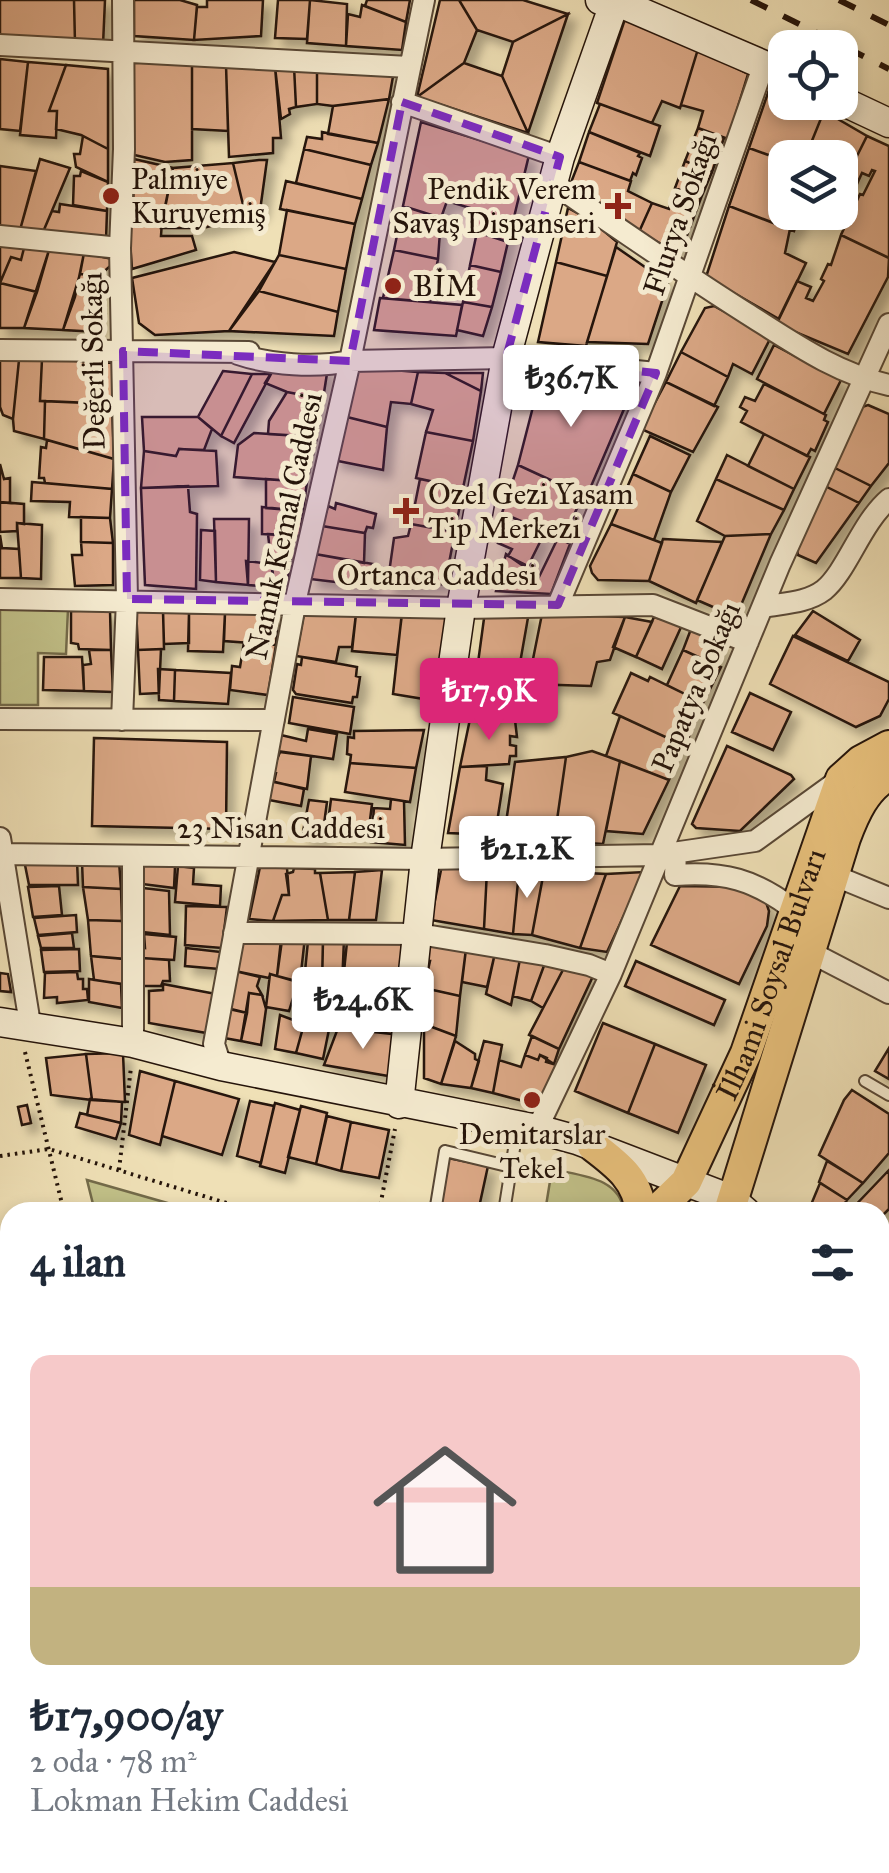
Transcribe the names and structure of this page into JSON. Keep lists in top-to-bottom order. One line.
{"streets":{"main road":["İlhami Soysal Bulvarı"],"street":["Flurya Sokağı","Değerli Sokağı","Namık Kemal Caddesi","Ortanca Caddesi","Papatya Sokağı","23 Nisan Caddesi"]},"crossings":[["Flurya Sokağı","Ortanca Caddesi"],["Değerli Sokağı","Ortanca Caddesi"],["Namık Kemal Caddesi","Ortanca Caddesi"],["Namık Kemal Caddesi","23 Nisan Caddesi"],["Ortanca Caddesi","Papatya Sokağı"],["Papatya Sokağı","23 Nisan Caddesi"],["23 Nisan Caddesi","İlhami Soysal Bulvarı"]],"places":{"other":["Palmiye Kuruyemiş","BİM","Demitarslar Tekel"],"health":["Pendik Verem Savaş Dispanseri","Ozel Gezi Yasam Tip Merkezi"]},"page":{"price":["₺36.7K","₺17.9K","₺21.2K","₺24.6K"],"heading":"4 ilan","list":[{"name":"₺17,900/ay","note":"2 oda · 78 m² · Lokman Hekim Caddesi"}]}}
